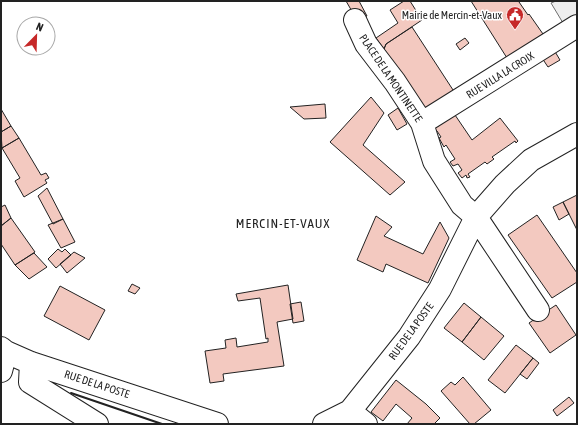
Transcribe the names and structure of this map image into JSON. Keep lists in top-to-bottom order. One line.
{"streets":{"street":["RUE VILLA LA CROIX","PLACE DE LA MONTINETTE","RUE DE LA POSTE"]},"crossings":[["RUE VILLA LA CROIX","PLACE DE LA MONTINETTE"],["PLACE DE LA MONTINETTE","RUE DE LA POSTE"]],"districts":["MERCIN-ET-VAUX"],"places":{"public building":["Mairie de Mercin-et-Vaux"]},"north":"top right"}
